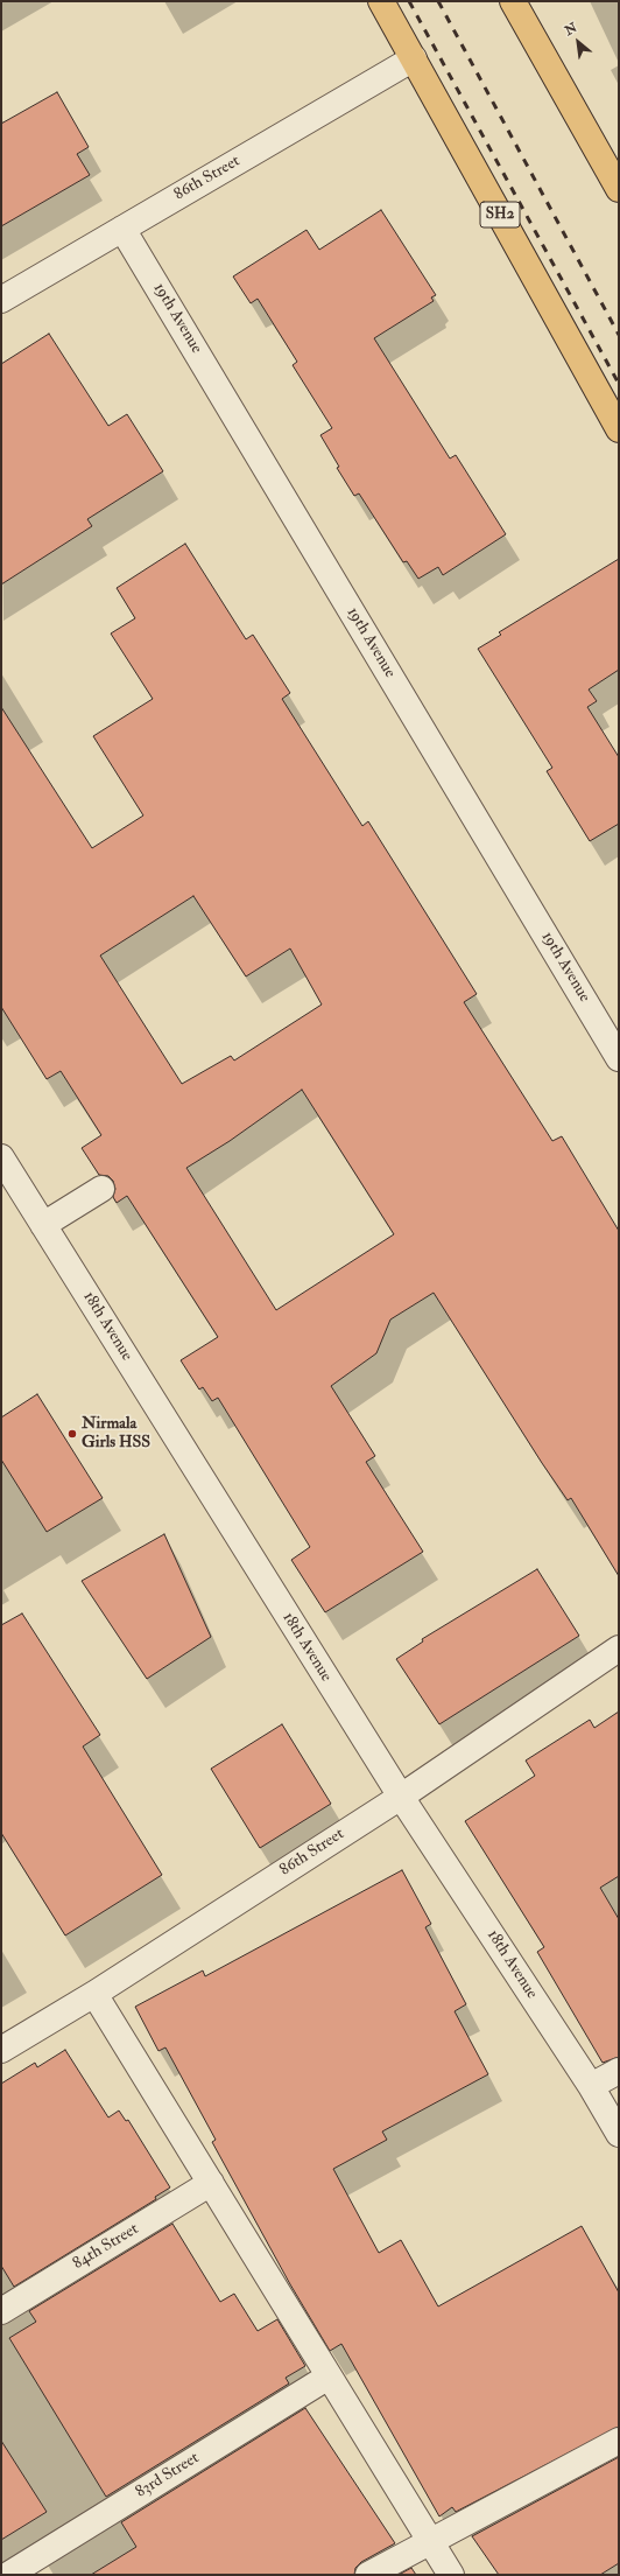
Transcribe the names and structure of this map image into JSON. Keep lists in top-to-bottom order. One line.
{"streets":{"main road":["SH2"],"street":["86th Street","19th Avenue","18th Avenue","84th Street","83rd Street"]},"crossings":[["86th Street","SH2"],["86th Street","19th Avenue"],["86th Street","18th Avenue"]],"places":["Nirmala Girls HSS"],"north":"top left"}
